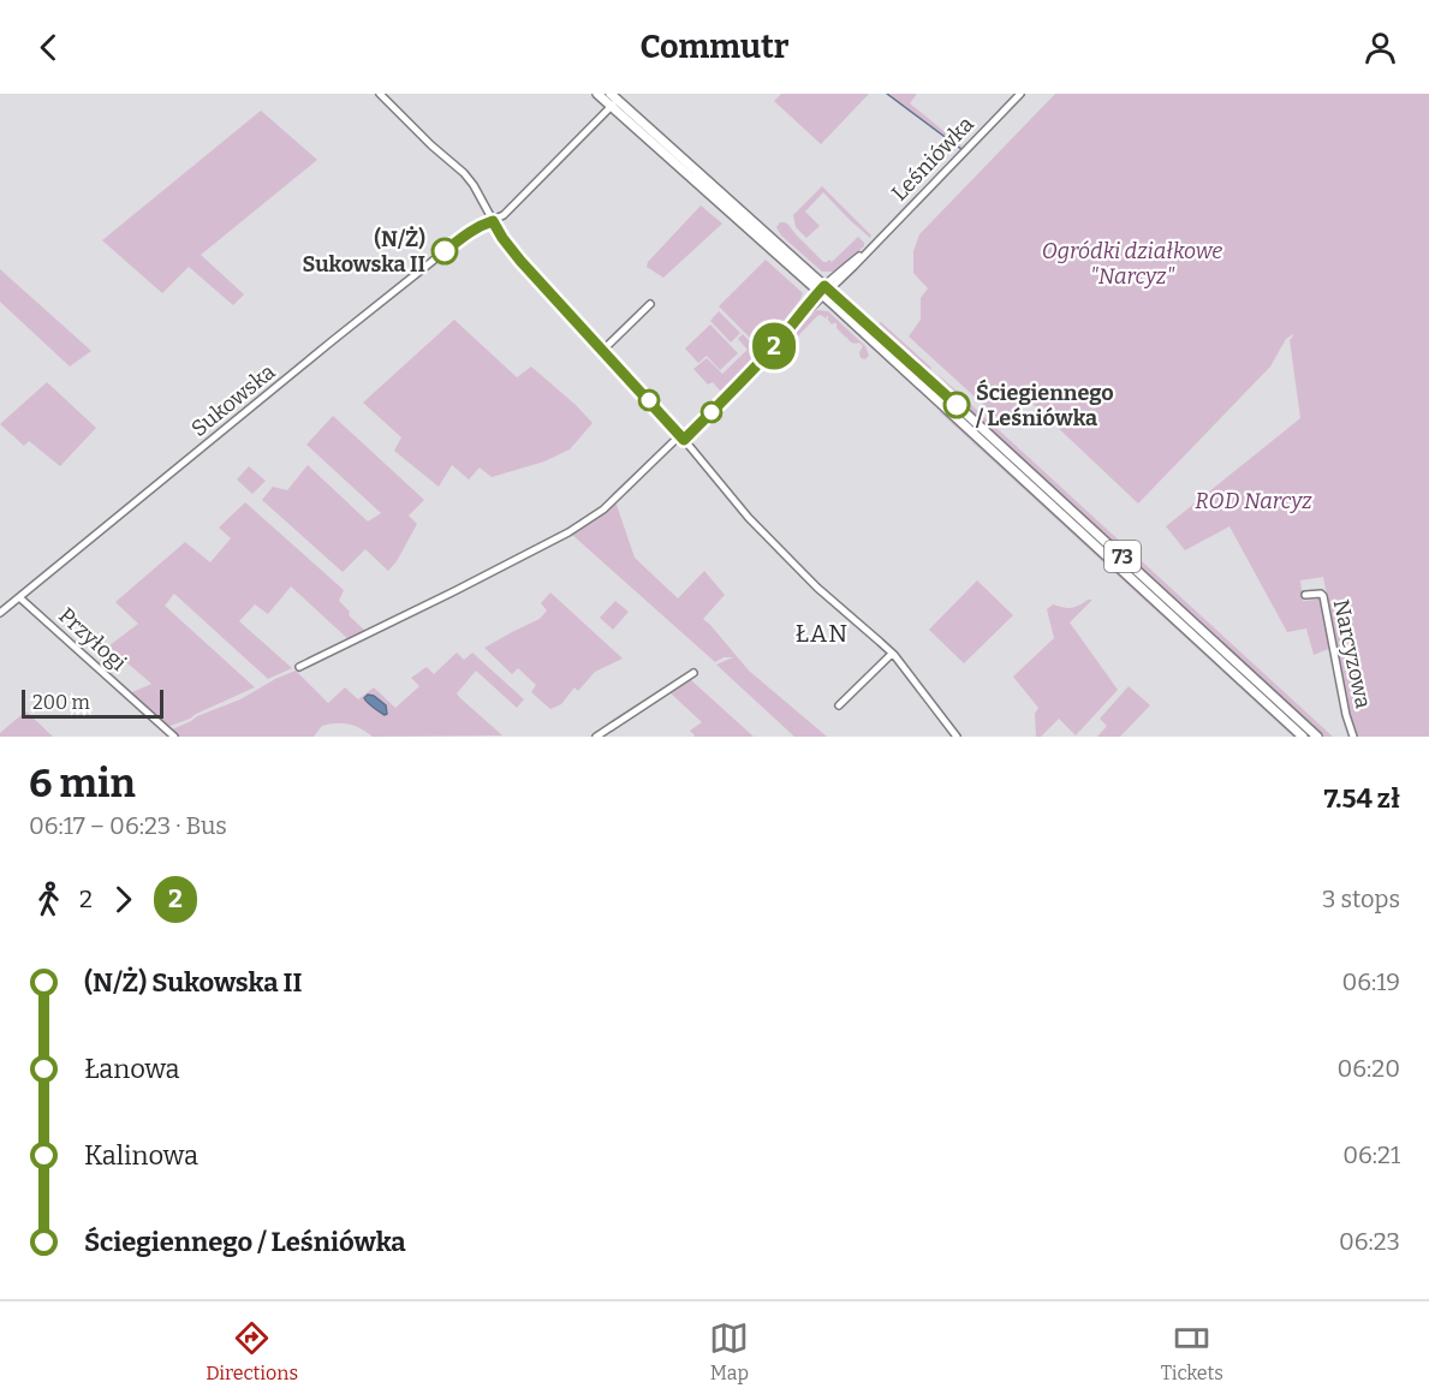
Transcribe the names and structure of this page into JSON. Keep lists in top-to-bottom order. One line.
{"streets":{"main road":["73"],"street":["Leśniówka","Sukowska","Przyłogi","Narcyzowa"]},"crossings":[["Leśniówka","73"],["Sukowska","73"],["Sukowska","Przyłogi"]],"districts":["ŁAN"],"parks":["Ogródki działkowe \"Narcyz\"","ROD Narcyz"],"places":["(N/Ż) Sukowska II","Ściegiennego / Leśniówka"],"lines":["bus line 2"],"scale_bar":"200 m","page":{"header":"Commutr","on_map":"2","scale":"200 m","heading":["6 min","06:17 – 06:23 · Bus","7.54 zł"],"legs":["2","2","3 stops"],"list":[{"name":"(N/Ż) Sukowska II","value":"06:19"},{"name":"Łanowa","value":"06:20"},{"name":"Kalinowa","value":"06:21"},{"name":"Ściegiennego / Leśniówka","value":"06:23"}],"tabs":["Directions","Map","Tickets"]}}
